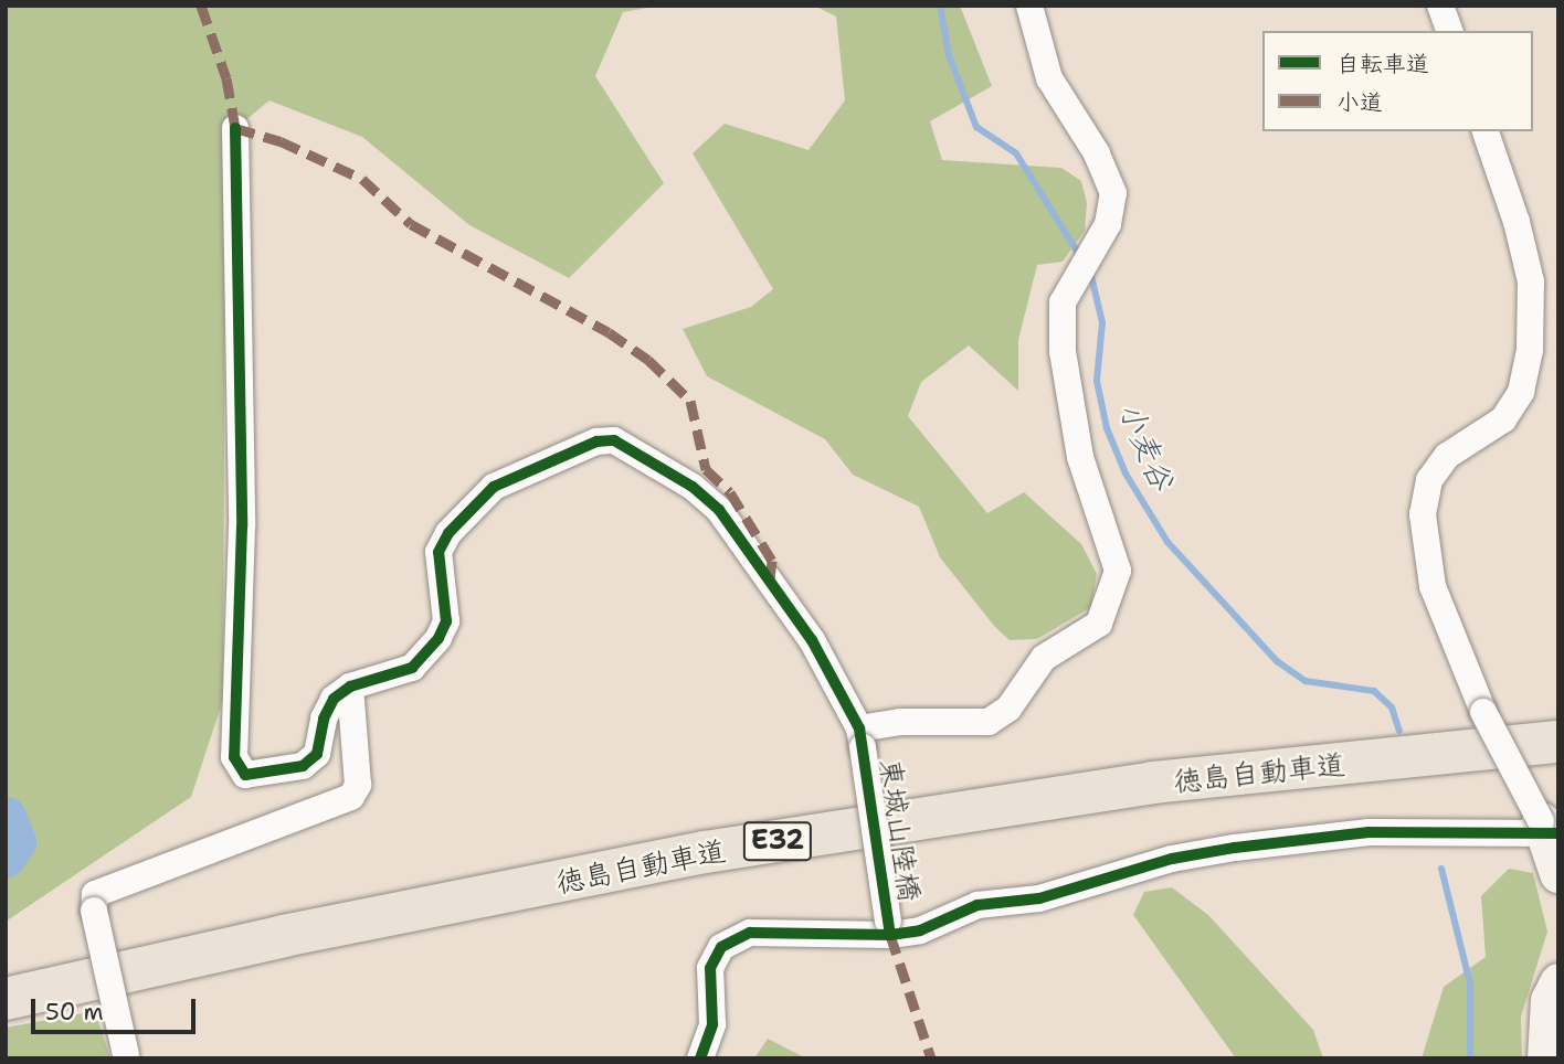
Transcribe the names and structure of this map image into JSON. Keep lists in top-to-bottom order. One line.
{"streets":{"highway":["徳島自動車道","E32"],"street":["東城山陸橋"]},"water":["小麦谷"],"legend":["自転車道","小道"],"scale_bar":"50 m"}
